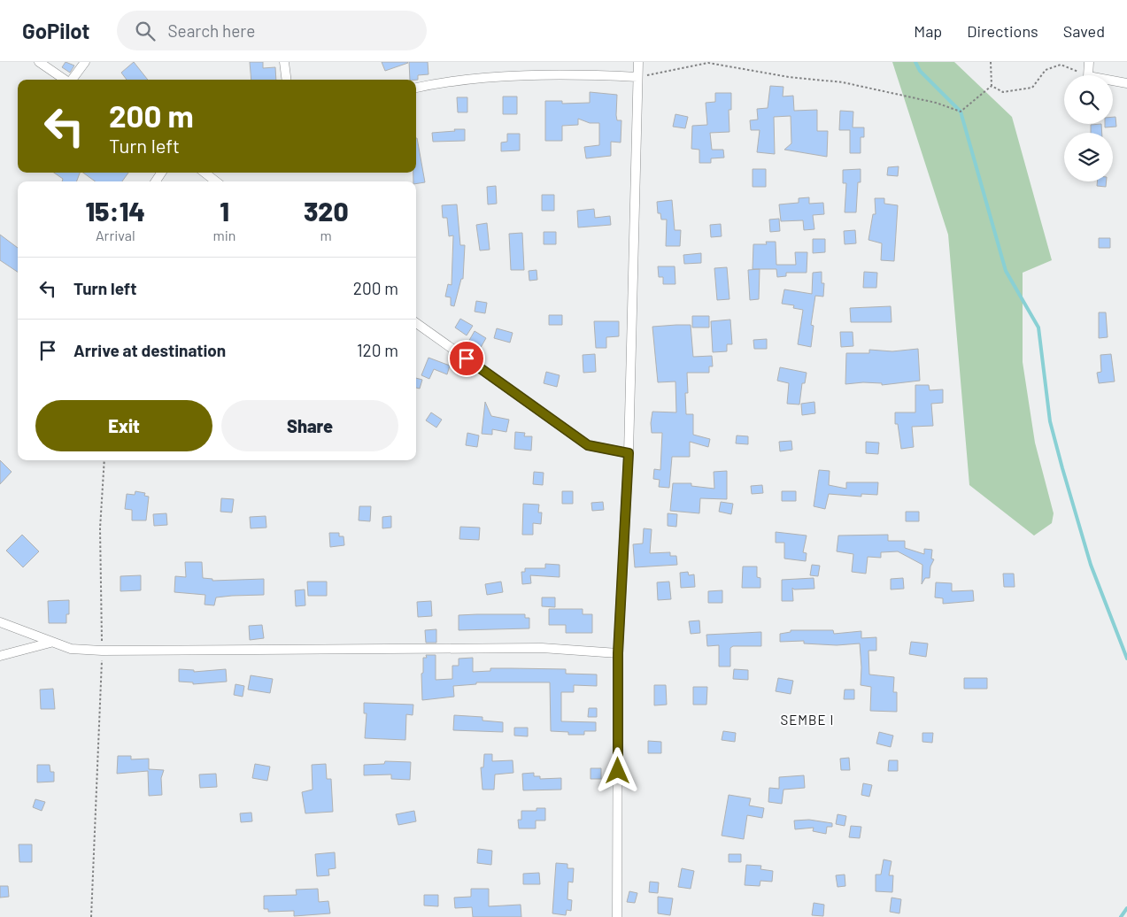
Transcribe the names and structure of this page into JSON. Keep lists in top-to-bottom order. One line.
{"districts":["SEMBE I"],"page":{"header":"GoPilot","search":"Search here","nav":["Map","Directions","Saved"],"turn":["200 m","Turn left"],"eta":["15:14","Arrival","1","min","320","m"],"list":[{"name":"Turn left","value":"200 m"},{"name":"Arrive at destination","value":"120 m"}],"buttons":["Exit","Share"]}}
